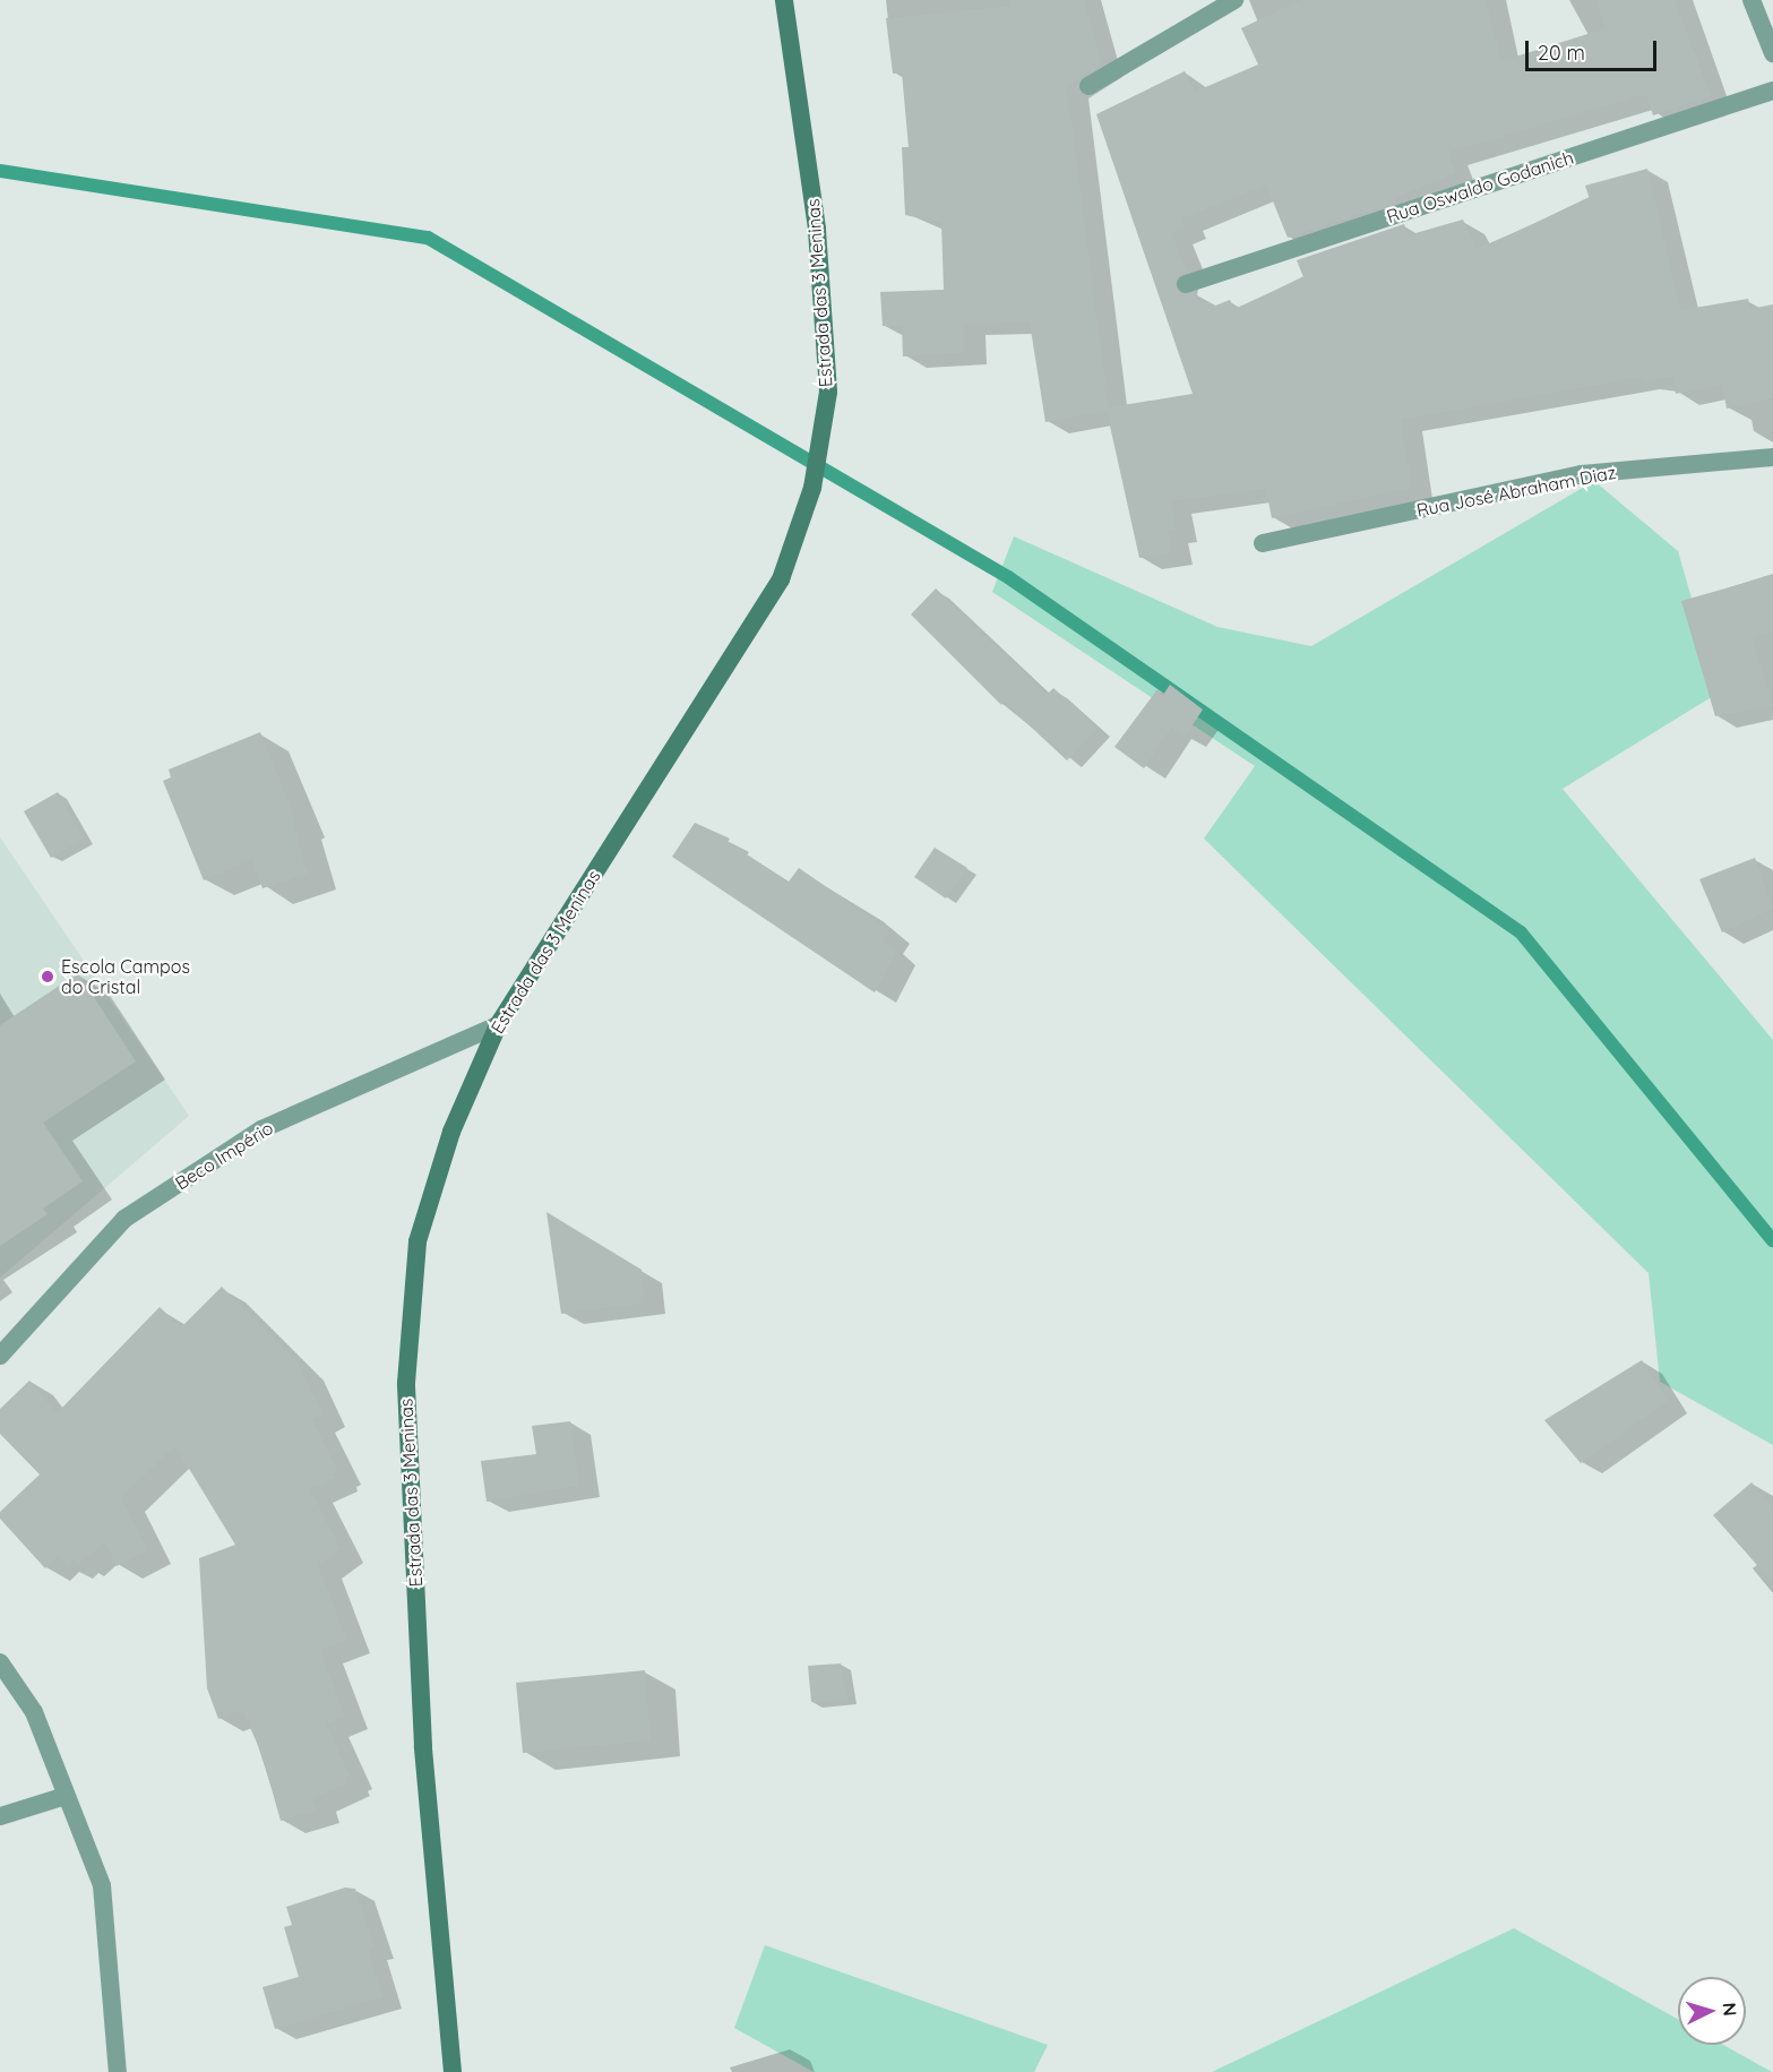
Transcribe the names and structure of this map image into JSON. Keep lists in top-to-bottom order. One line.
{"streets":{"main road":["Estrada das 3 Meninas"],"street":["Rua Oswaldo Godanich","Rua José Abraham Diaz","Beco Império"]},"crossings":[["Estrada das 3 Meninas","Beco Império"]],"places":["Escola Campos do Cristal"],"scale_bar":"20 m","north":"right"}
